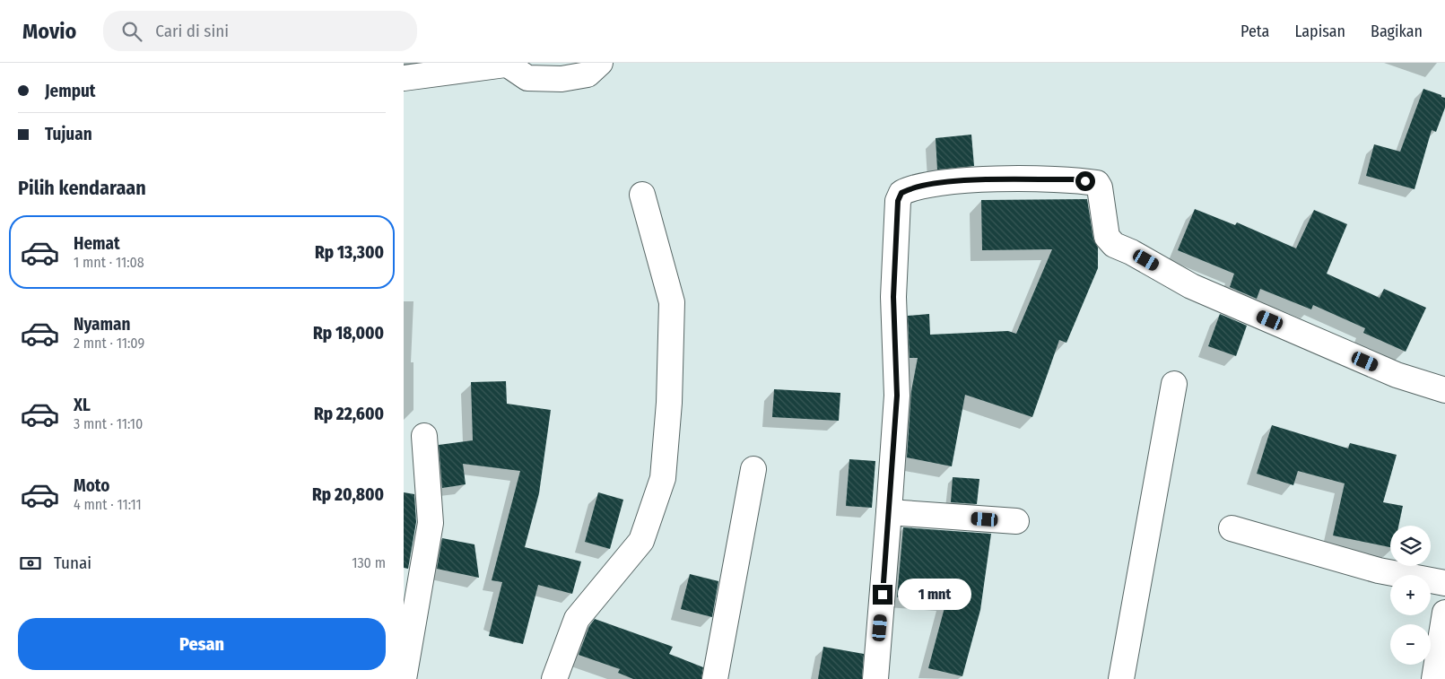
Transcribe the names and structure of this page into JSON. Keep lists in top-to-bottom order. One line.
{"page":{"header":"Movio","search":"Cari di sini","nav":["Peta","Lapisan","Bagikan"],"banner":["Jemput","Tujuan"],"heading":"Pilih kendaraan","list":[{"name":"Hemat","note":"1 mnt · 11:08","value":"Rp 13,300"},{"name":"Nyaman","note":"2 mnt · 11:09","value":"Rp 18,000"},{"name":"XL","note":"3 mnt · 11:10","value":"Rp 22,600"},{"name":"Moto","note":"4 mnt · 11:11","value":"Rp 20,800"}],"map_buttons":["+","−"],"pay":["Tunai","130 m"],"bubble":"1 mnt","buttons":"Pesan"}}
